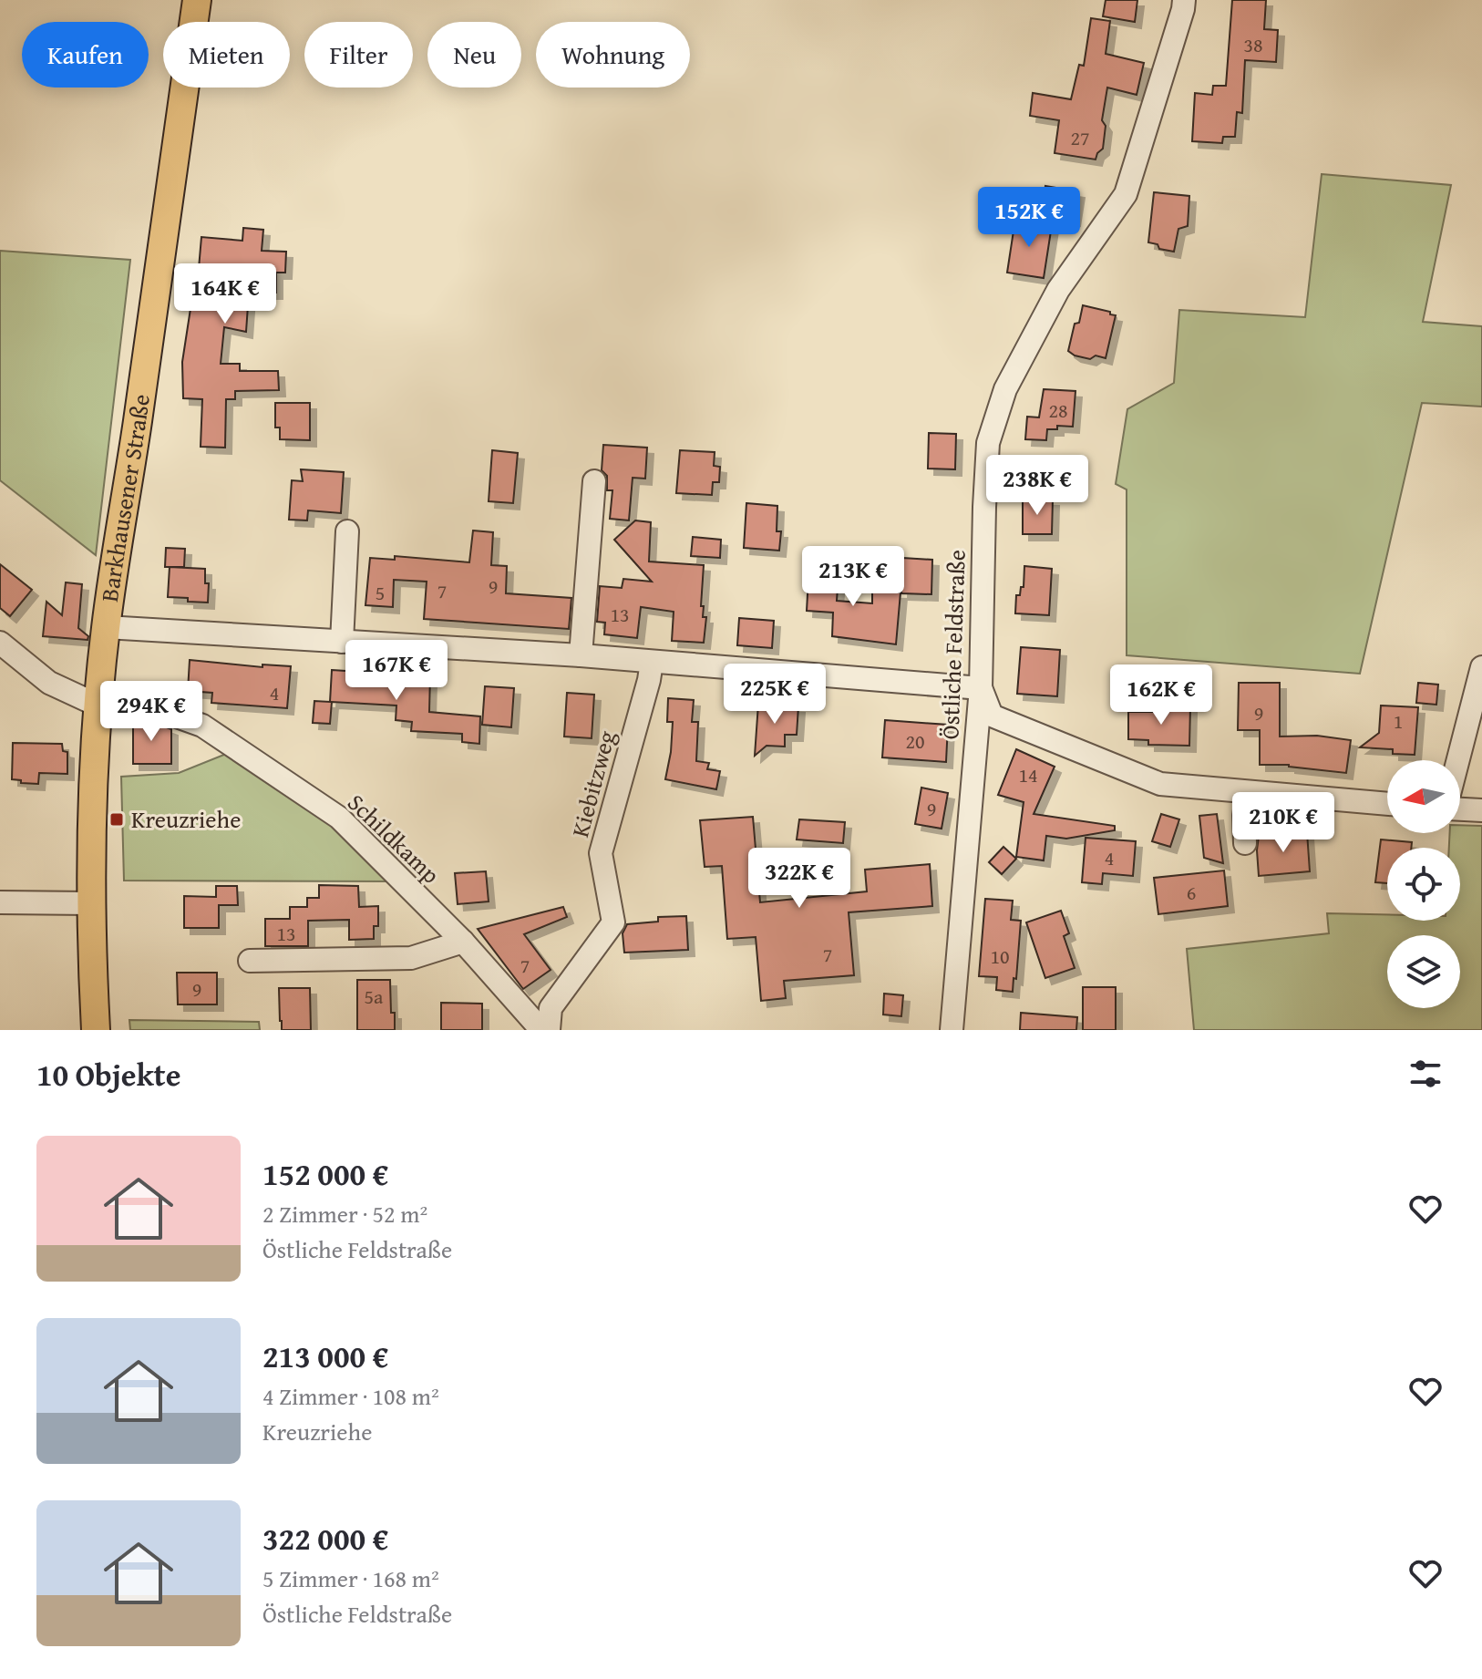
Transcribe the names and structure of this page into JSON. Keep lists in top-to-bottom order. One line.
{"streets":{"main road":["Barkhausener Straße"],"street":["Östliche Feldstraße","Kiebitzweg","Schildkamp"]},"crossings":[["Barkhausener Straße","Schildkamp"]],"places":{"transit":["Kreuzriehe"]},"house_numbers":["38","27","28","9","7","5","13","4","9","1","20","14","9","4","6","13","7","10","7","9","5a"],"north":"left","page":{"chip":["Kaufen","Mieten","Filter","Neu","Wohnung"],"price":["152K €","164K €","238K €","213K €","167K €","225K €","162K €","294K €","210K €","322K €"],"heading":"10 Objekte","list":[{"name":"152 000 €","note":"2 Zimmer · 52 m² · Östliche Feldstraße"},{"name":"213 000 €","note":"4 Zimmer · 108 m² · Kreuzriehe"},{"name":"322 000 €","note":"5 Zimmer · 168 m² · Östliche Feldstraße"}]}}
